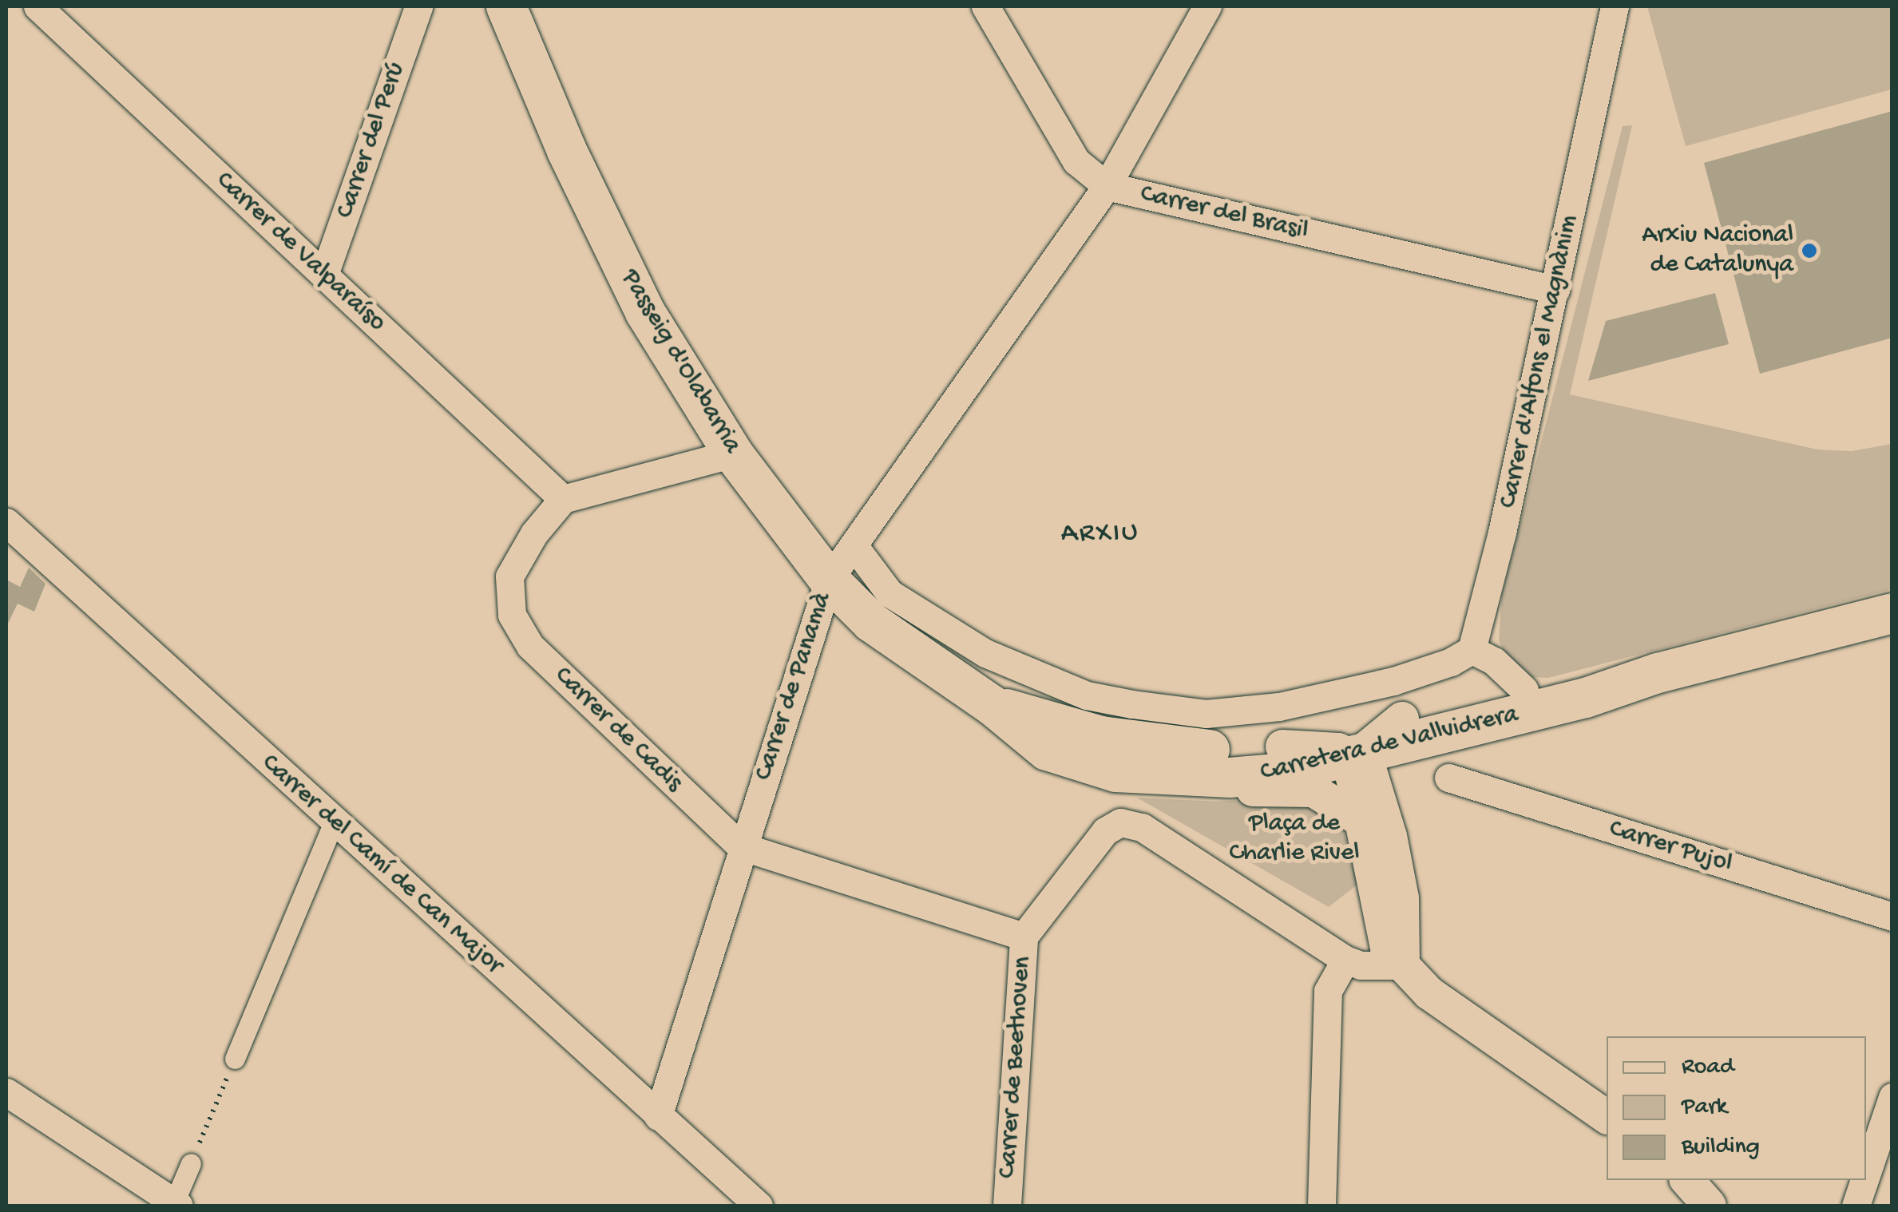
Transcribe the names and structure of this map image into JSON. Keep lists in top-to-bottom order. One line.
{"streets":{"main road":["Passeig d'Olabarria","Carretera de Vallvidrera"],"street":["Carrer del Perú","Carrer del Brasil","Carrer de Valparaíso","Carrer d'Alfons el Magnànim","Carrer de Panamà","Carrer de Cadis","Carrer Pujol","Carrer del Camí de Can Major","Carrer de Beethoven"]},"crossings":[["Carrer del Perú","Carrer de Valparaíso"],["Carrer del Brasil","Carrer d'Alfons el Magnànim"],["Carrer del Brasil","Carrer de Panamà"],["Carrer de Valparaíso","Carrer de Cadis"],["Passeig d'Olabarria","Carrer de Panamà"],["Passeig d'Olabarria","Carretera de Vallvidrera"],["Carrer de Panamà","Carrer de Cadis"],["Carrer de Panamà","Carrer del Camí de Can Major"],["Carrer de Cadis","Carrer de Beethoven"]],"districts":["ARXIU"],"parks":["Plaça de Charlie Rivel"],"places":["Arxiu Nacional de Catalunya"],"legend":["Road","Park","Building"]}
